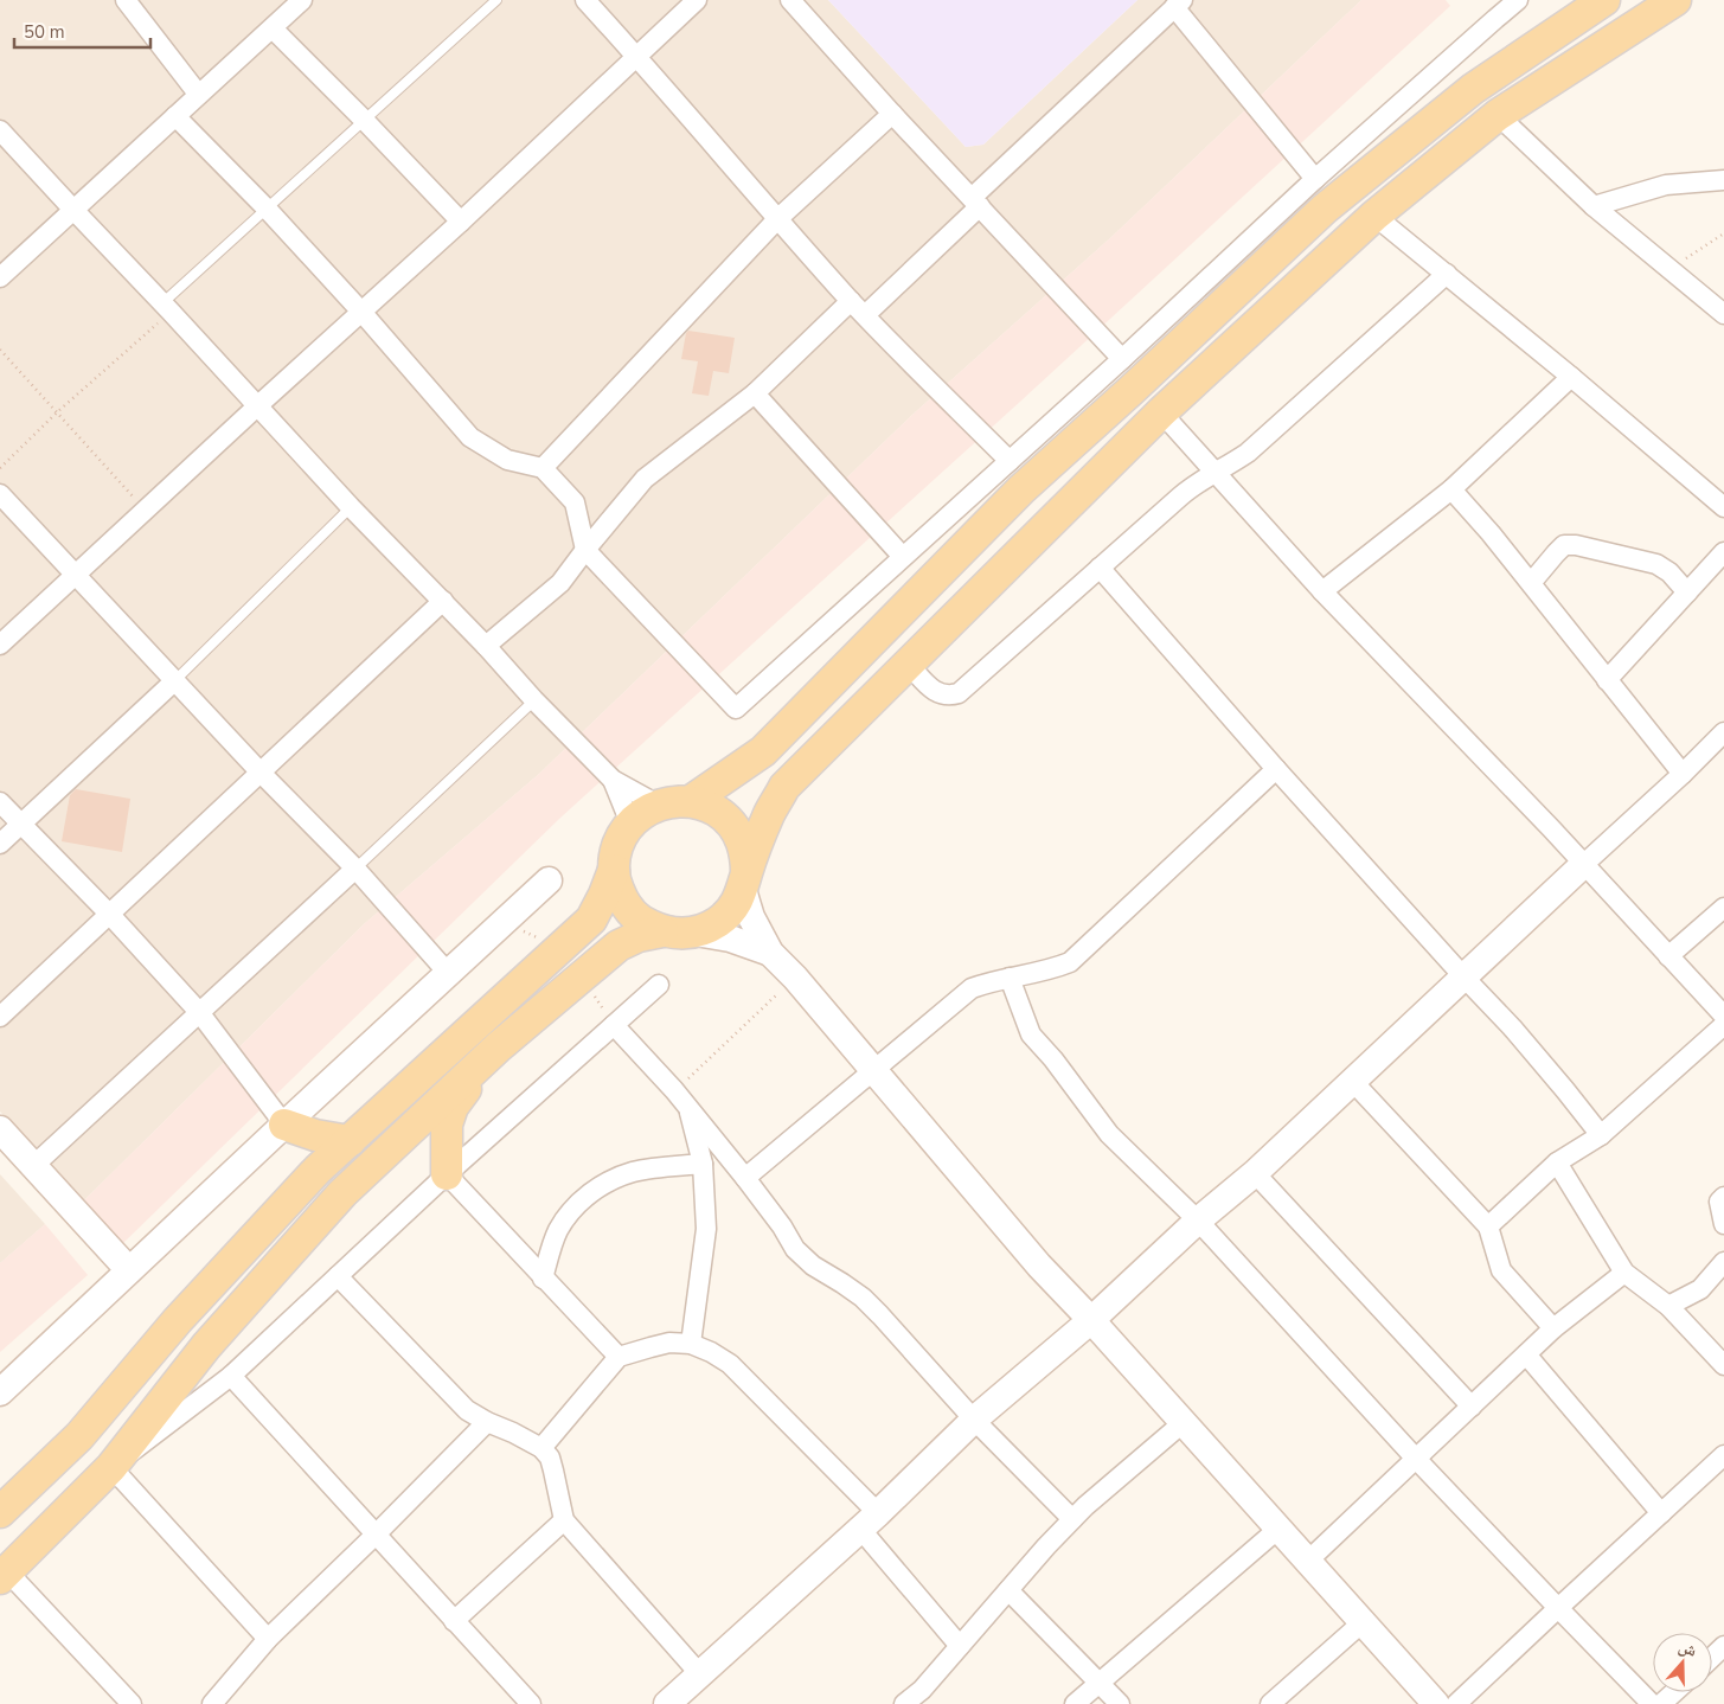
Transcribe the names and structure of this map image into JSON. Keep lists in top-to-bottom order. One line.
{"scale_bar":"50 m","north":"top"}
